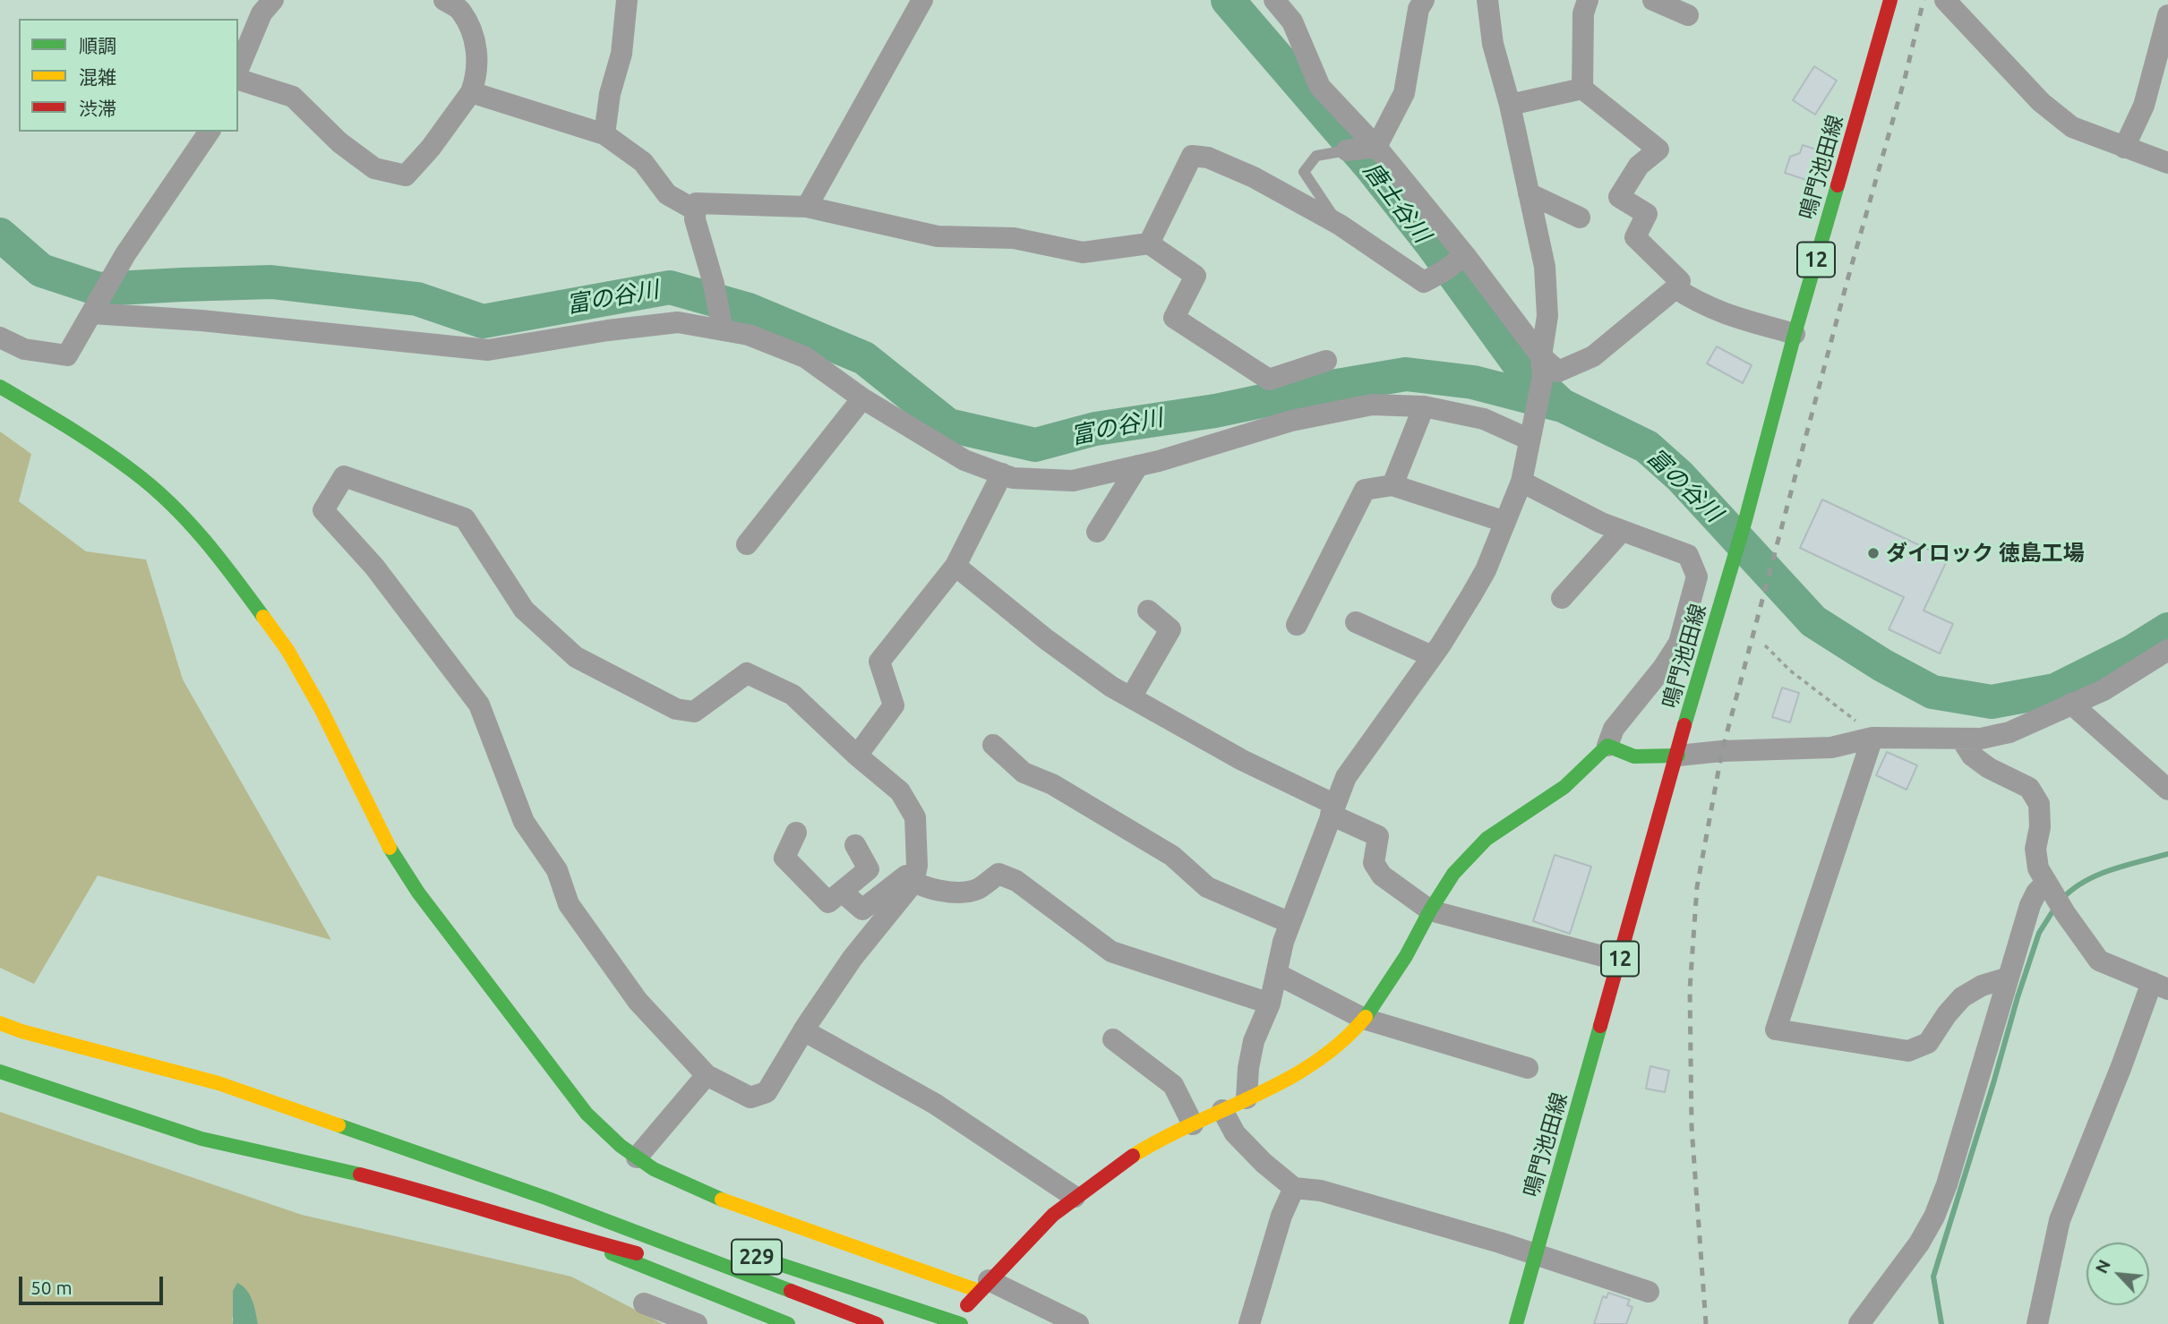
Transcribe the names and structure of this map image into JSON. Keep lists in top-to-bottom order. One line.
{"streets":{"main road":["鳴門池田線","12","229"]},"water":["唐土谷川","富の谷川"],"places":["ダイロック 徳島工場"],"legend":["順調","混雑","渋滞"],"scale_bar":"50 m","north":"top left"}
